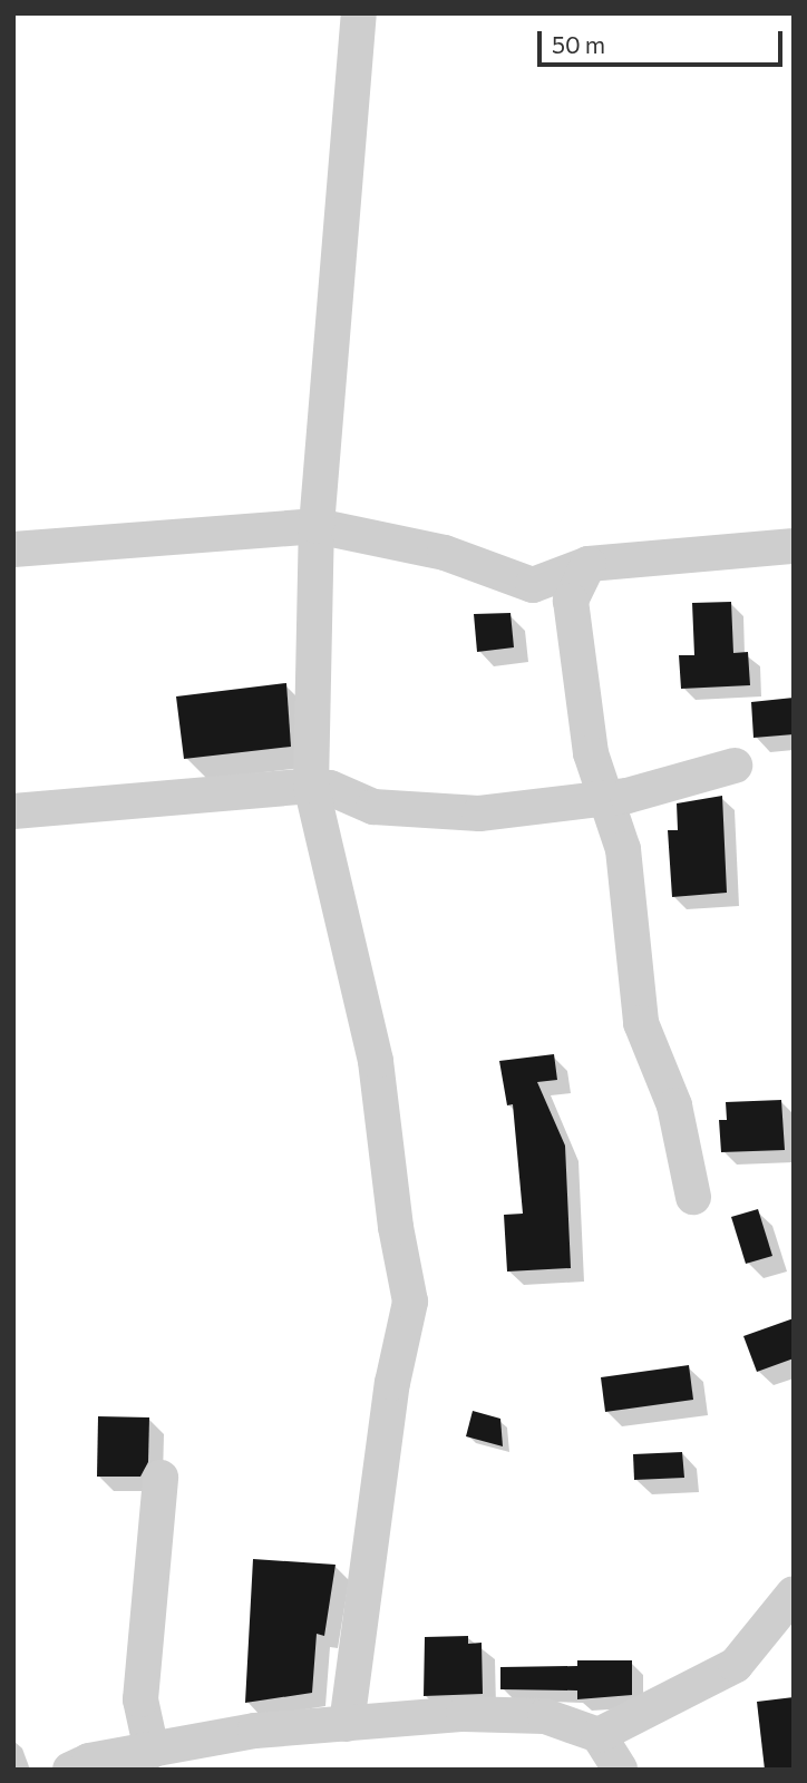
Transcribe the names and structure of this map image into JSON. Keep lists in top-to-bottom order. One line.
{"scale_bar":"50 m"}
